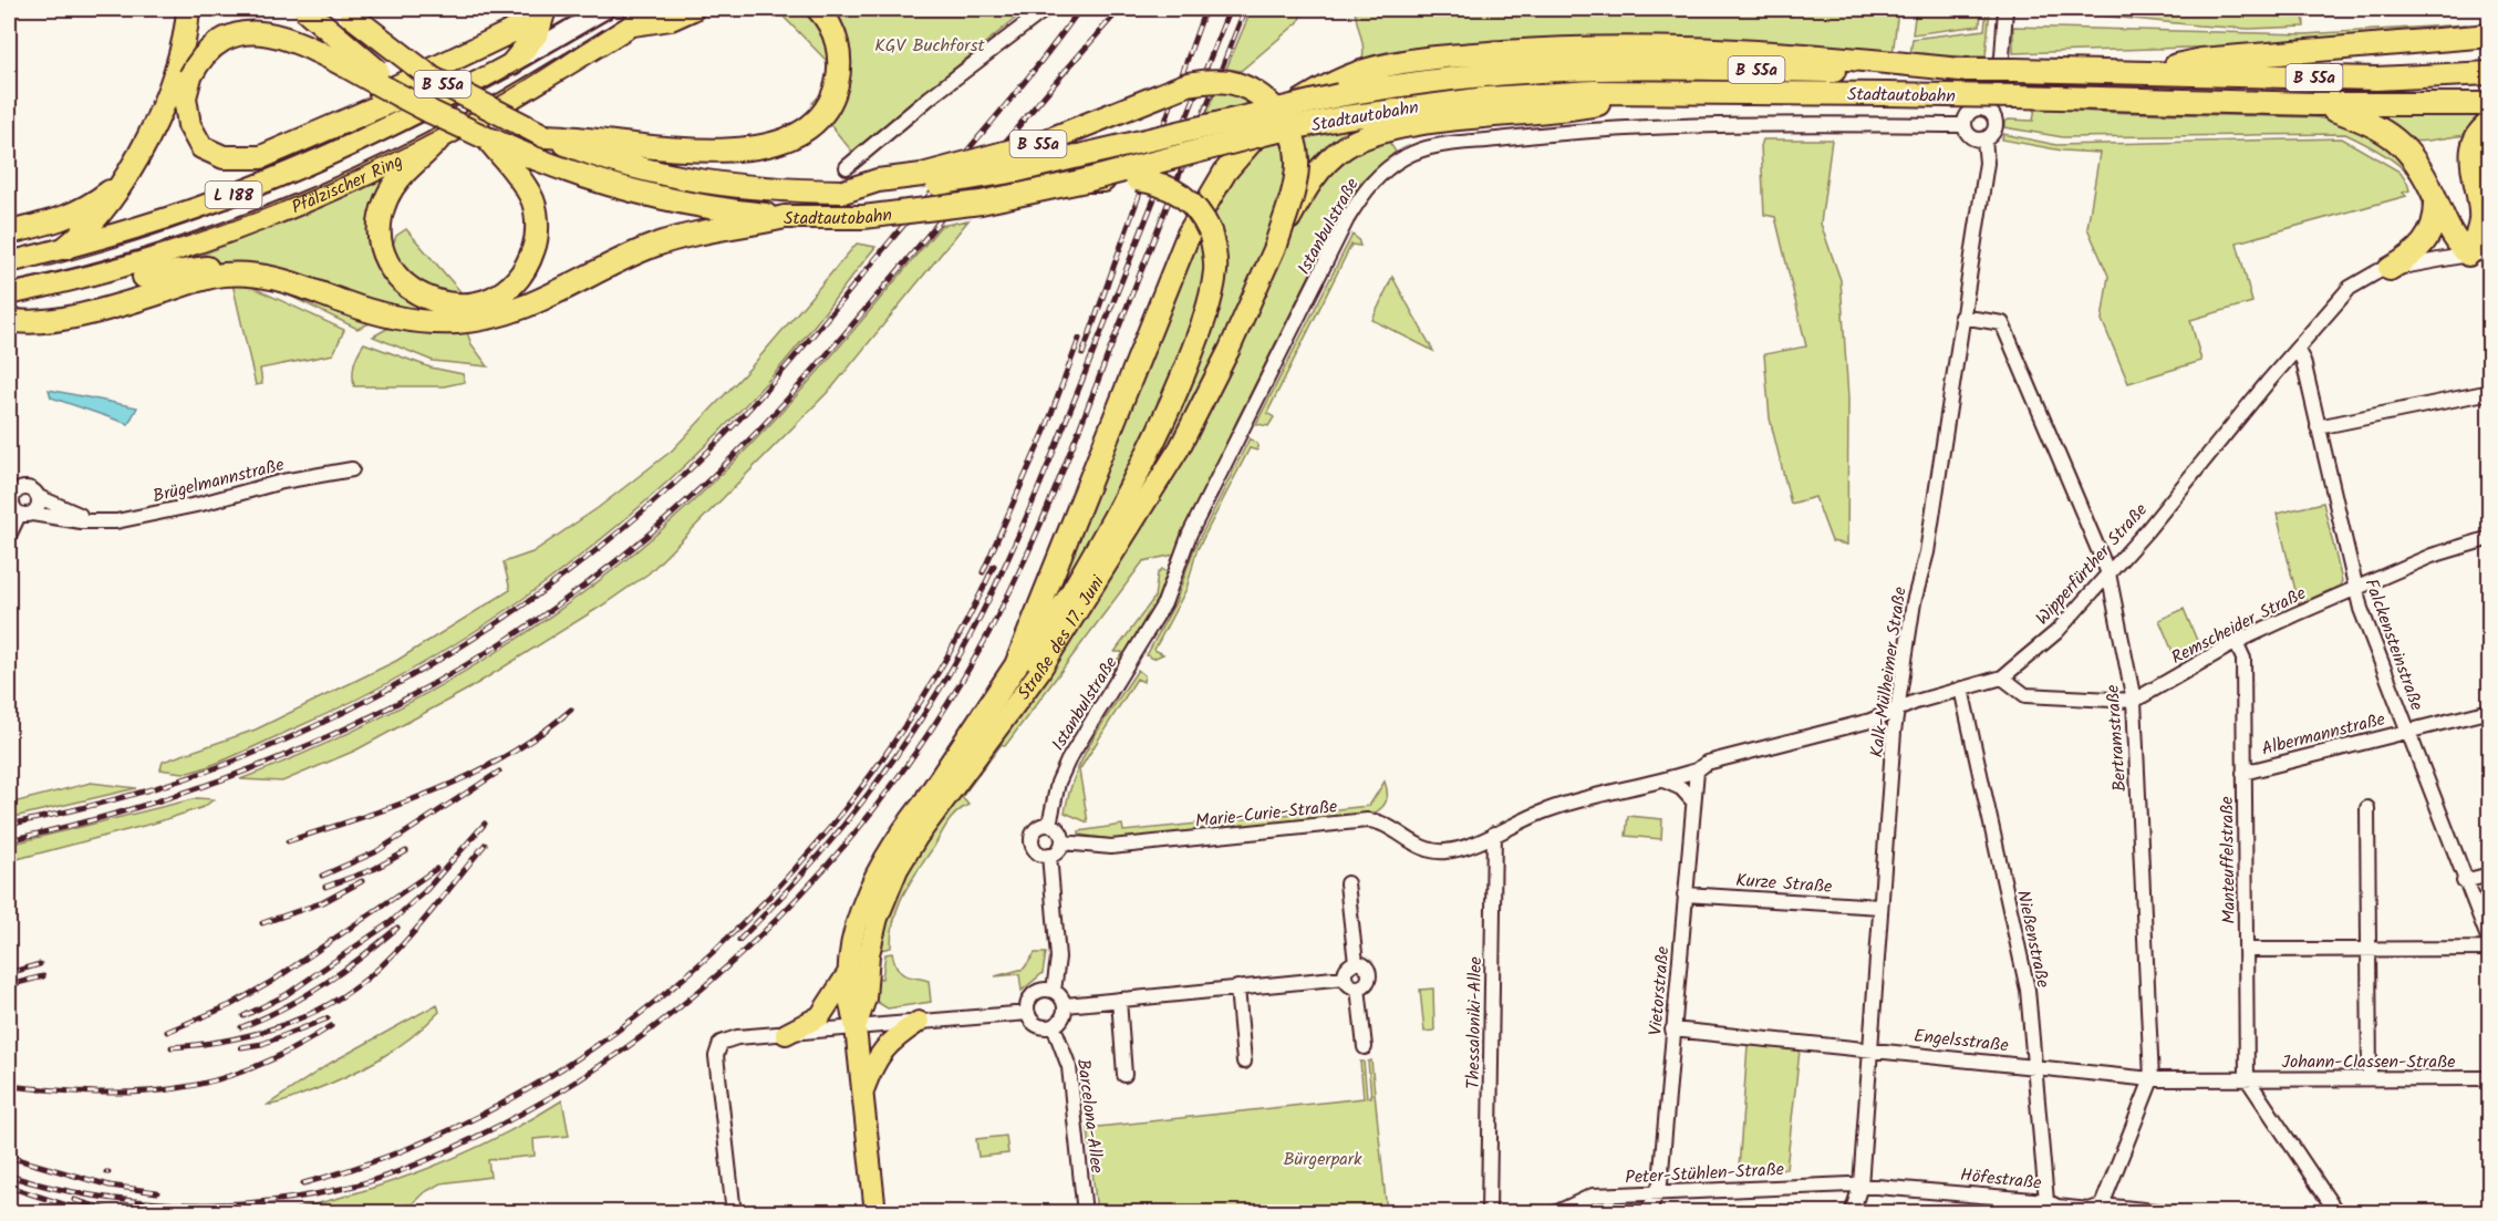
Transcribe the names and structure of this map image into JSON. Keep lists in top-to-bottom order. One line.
{"streets":{"highway":["B 55a","Stadtautobahn"],"main road":["Pfälzischer Ring","L 188","Straße des 17. Juni"],"street":["Istanbulstraße","Brügelmannstraße","Wipperfürther Straße","Remscheider Straße","Falckensteinstraße","Kalk-Mülheimer Straße","Albermannstraße","Bertramstraße","Marie-Curie-Straße","Manteuffelstraße","Kurze Straße","Nießenstraße","Vietorstraße","Thessaloniki-Allee","Engelsstraße","Johann-Classen-Straße","Barcelona-Allee","Peter-Stühlen-Straße","Höfestraße"]},"crossings":[["B 55a","Stadtautobahn"],["B 55a","Straße des 17. Juni"],["Istanbulstraße","Kalk-Mülheimer Straße"],["Istanbulstraße","Marie-Curie-Straße"],["Wipperfürther Straße","Falckensteinstraße"],["Wipperfürther Straße","Kalk-Mülheimer Straße"],["Wipperfürther Straße","Bertramstraße"],["Wipperfürther Straße","Marie-Curie-Straße"],["Wipperfürther Straße","Nießenstraße"],["Wipperfürther Straße","Vietorstraße"],["Wipperfürther Straße","Thessaloniki-Allee"],["Remscheider Straße","Falckensteinstraße"],["Remscheider Straße","Bertramstraße"],["Remscheider Straße","Manteuffelstraße"],["Falckensteinstraße","Albermannstraße"],["Kalk-Mülheimer Straße","Bertramstraße"],["Kalk-Mülheimer Straße","Kurze Straße"],["Kalk-Mülheimer Straße","Engelsstraße"],["Kalk-Mülheimer Straße","Peter-Stühlen-Straße"],["Kalk-Mülheimer Straße","Höfestraße"],["Albermannstraße","Manteuffelstraße"],["Bertramstraße","Engelsstraße"],["Bertramstraße","Höfestraße"],["Manteuffelstraße","Engelsstraße"],["Manteuffelstraße","Johann-Classen-Straße"],["Kurze Straße","Vietorstraße"],["Nießenstraße","Engelsstraße"],["Nießenstraße","Höfestraße"],["Vietorstraße","Engelsstraße"],["Vietorstraße","Peter-Stühlen-Straße"],["Engelsstraße","Johann-Classen-Straße"],["Peter-Stühlen-Straße","Höfestraße"]],"parks":["KGV Buchforst","Bürgerpark"]}
